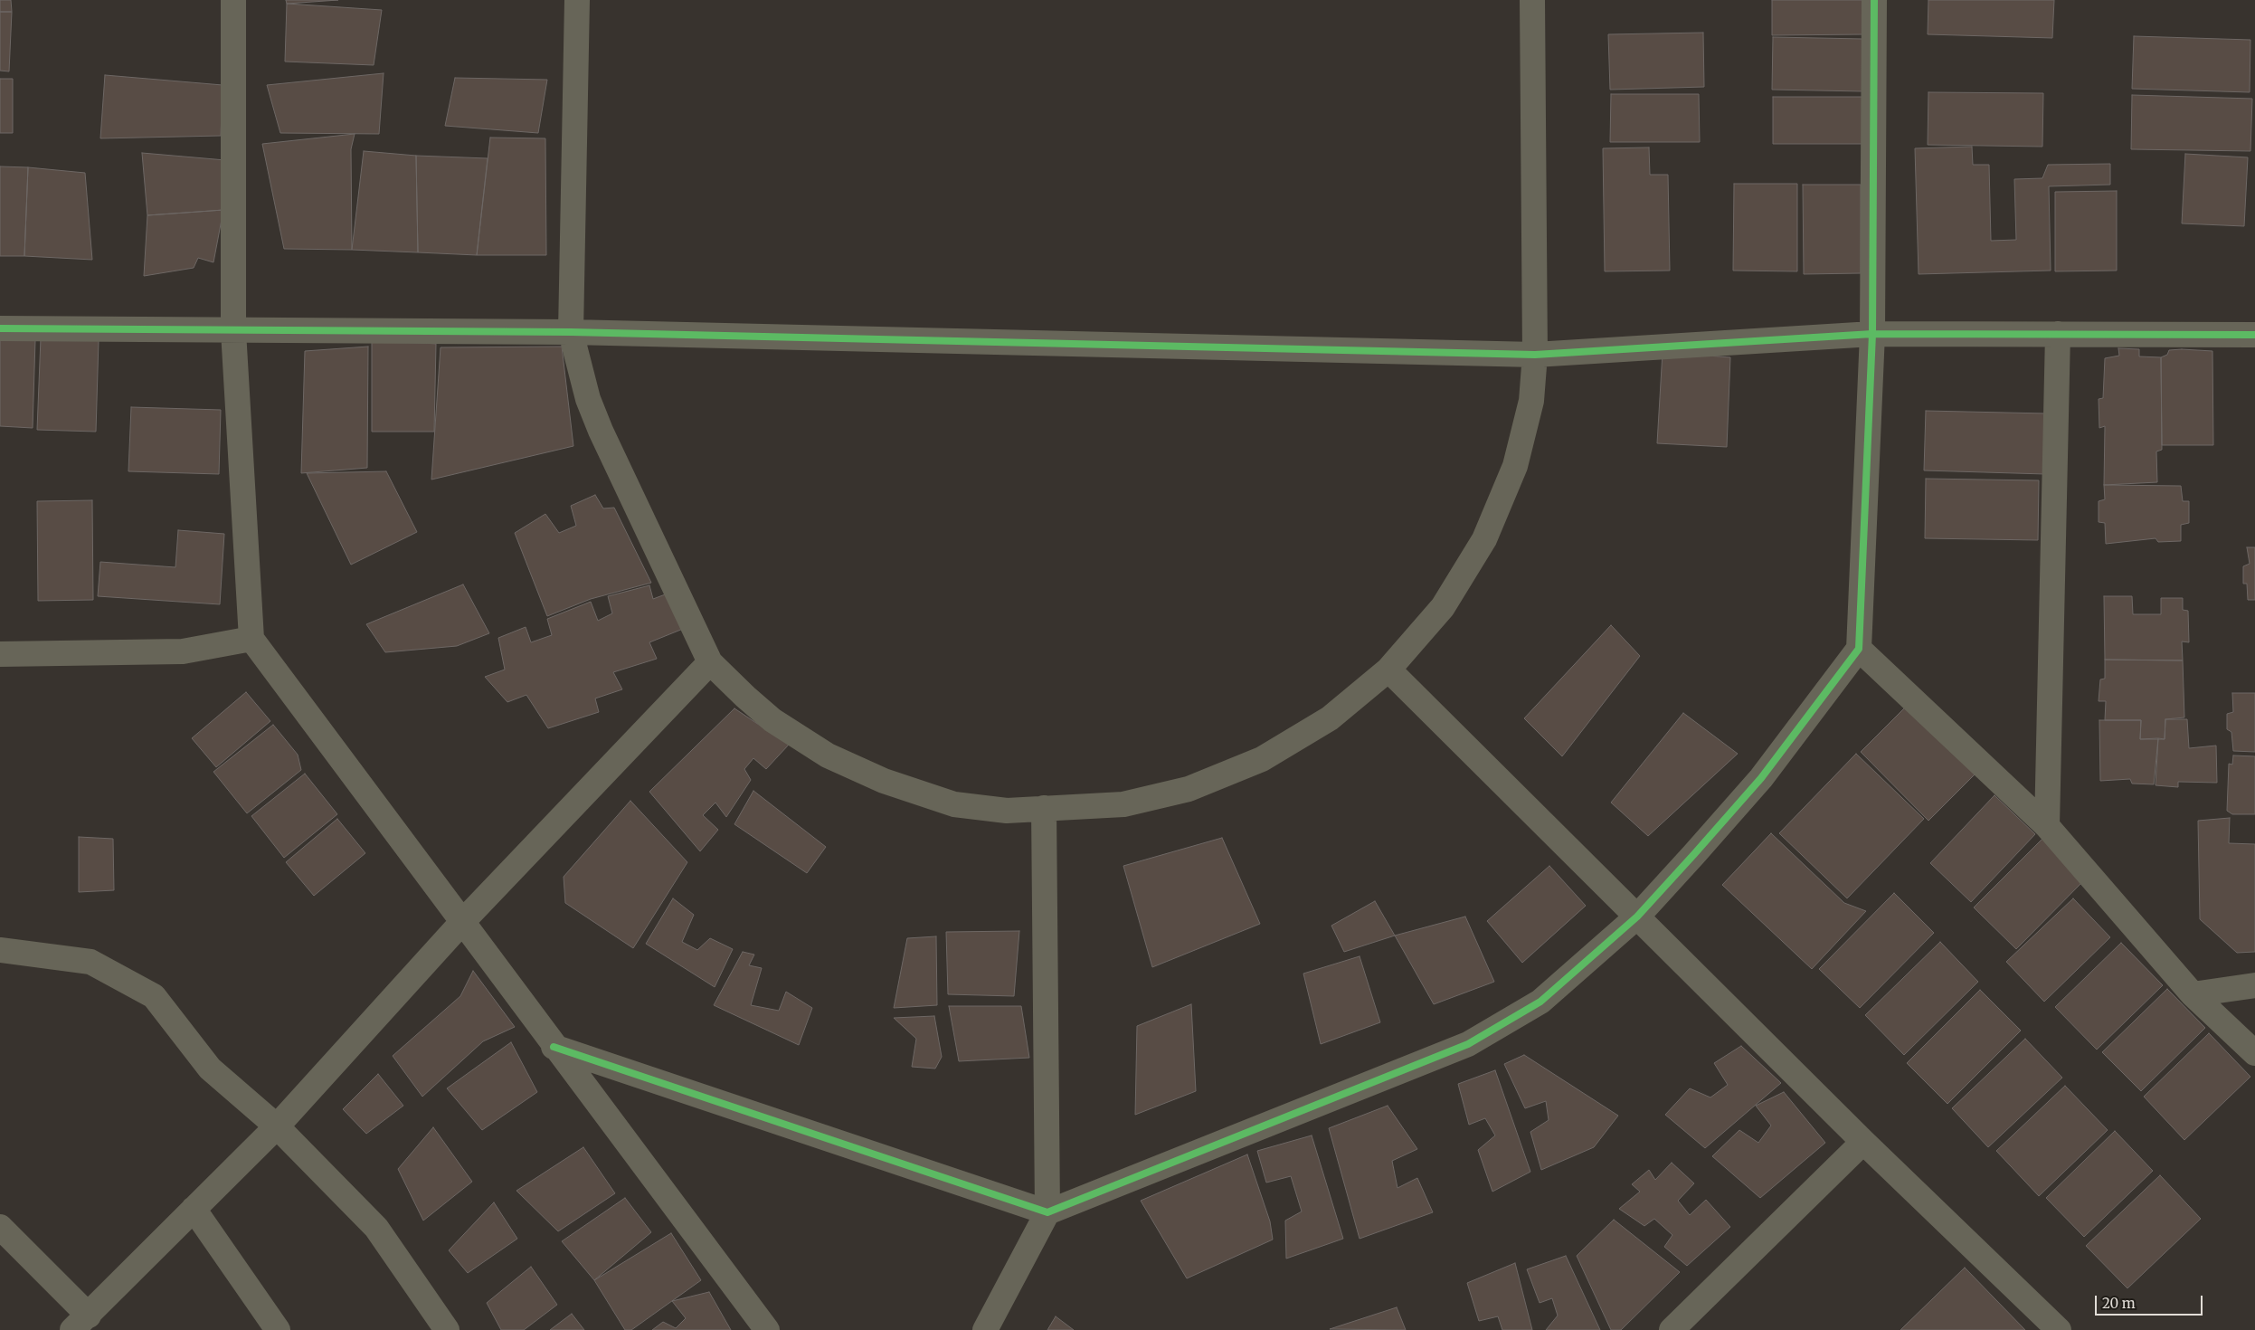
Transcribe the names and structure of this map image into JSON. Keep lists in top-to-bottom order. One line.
{"scale_bar":"20 m"}
